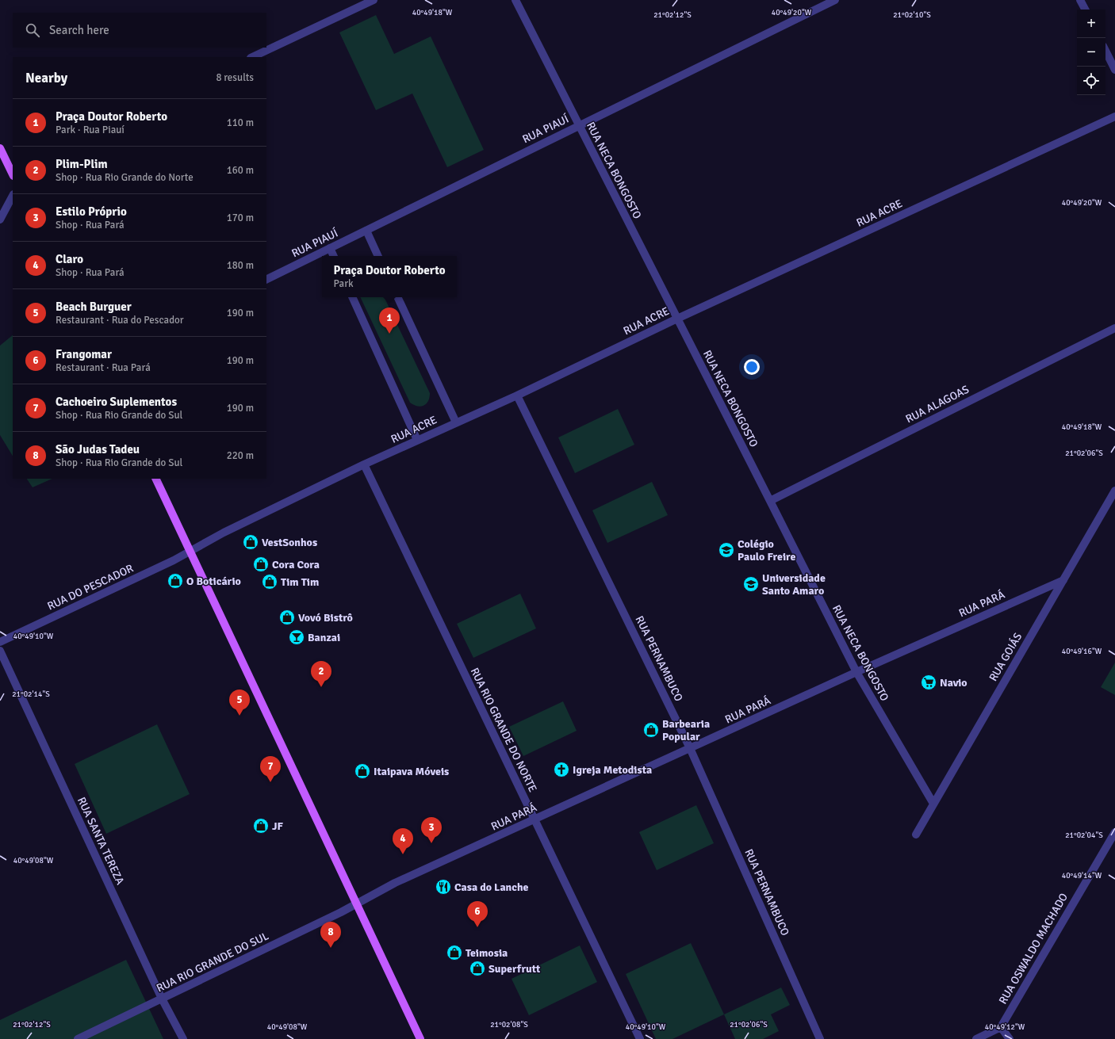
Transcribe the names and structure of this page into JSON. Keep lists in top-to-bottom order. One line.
{"streets":{"street":["RUA PIAUÍ","RUA NECA BONGOSTO","RUA ACRE","RUA ALAGOAS","RUA DO PESCADOR","RUA PARÁ","RUA GOIÁS","RUA PERNAMBUCO","RUA RIO GRANDE DO NORTE","RUA SANTA TEREZA","RUA OSWALDO MACHADO","RUA RIO GRANDE DO SUL"]},"crossings":[["RUA PIAUÍ","RUA NECA BONGOSTO"],["RUA NECA BONGOSTO","RUA ACRE"],["RUA NECA BONGOSTO","RUA ALAGOAS"],["RUA NECA BONGOSTO","RUA PARÁ"],["RUA NECA BONGOSTO","RUA GOIÁS"],["RUA ACRE","RUA DO PESCADOR"],["RUA ACRE","RUA PERNAMBUCO"],["RUA ACRE","RUA RIO GRANDE DO NORTE"],["RUA PARÁ","RUA GOIÁS"],["RUA PARÁ","RUA PERNAMBUCO"],["RUA PARÁ","RUA RIO GRANDE DO NORTE"],["RUA PARÁ","RUA RIO GRANDE DO SUL"],["RUA SANTA TEREZA","RUA RIO GRANDE DO SUL"]],"places":{"shop":["VestSonhos","Cora Cora","O Boticário","Tim Tim","Vovó Bistrô","Barbearia Popular","Itaipava Móveis","JF","Teimosia","Superfrutt"],"school or university":["Colégio Paulo Freire","Universidade Santo Amaro"],"bar":["Banzai"],"supermarket":["Navio"],"church":["Igreja Metodista"],"restaurant":["Casa do Lanche"]},"page":{"map_buttons":["+","−"],"search":"Search here","heading":["Nearby","8 results"],"list":[{"mark":"1","name":"Praça Doutor Roberto","note":"Park · Rua Piauí","value":"110 m"},{"mark":"2","name":"Plim-Plim","note":"Shop · Rua Rio Grande do Norte","value":"160 m"},{"mark":"3","name":"Estilo Próprio","note":"Shop · Rua Pará","value":"170 m"},{"mark":"4","name":"Claro","note":"Shop · Rua Pará","value":"180 m"},{"mark":"5","name":"Beach Burguer","note":"Restaurant · Rua do Pescador","value":"190 m"},{"mark":"6","name":"Frangomar","note":"Restaurant · Rua Pará","value":"190 m"},{"mark":"7","name":"Cachoeiro Suplementos","note":"Shop · Rua Rio Grande do Sul","value":"190 m"},{"mark":"8","name":"São Judas Tadeu","note":"Shop · Rua Rio Grande do Sul","value":"220 m"}],"popup":["Praça Doutor Roberto","Park"],"pins":["1","2","5","7","3","4","6","8"]},"coordinates":["40°49'18\"W","40°49'20\"W","21°02'12\"S","21°02'10\"S","21°02'06\"S","40°49'10\"W","40°49'16\"W","21°02'14\"S","21°02'04\"S","40°49'08\"W","40°49'14\"W","21°02'08\"S","40°49'12\"W"]}
